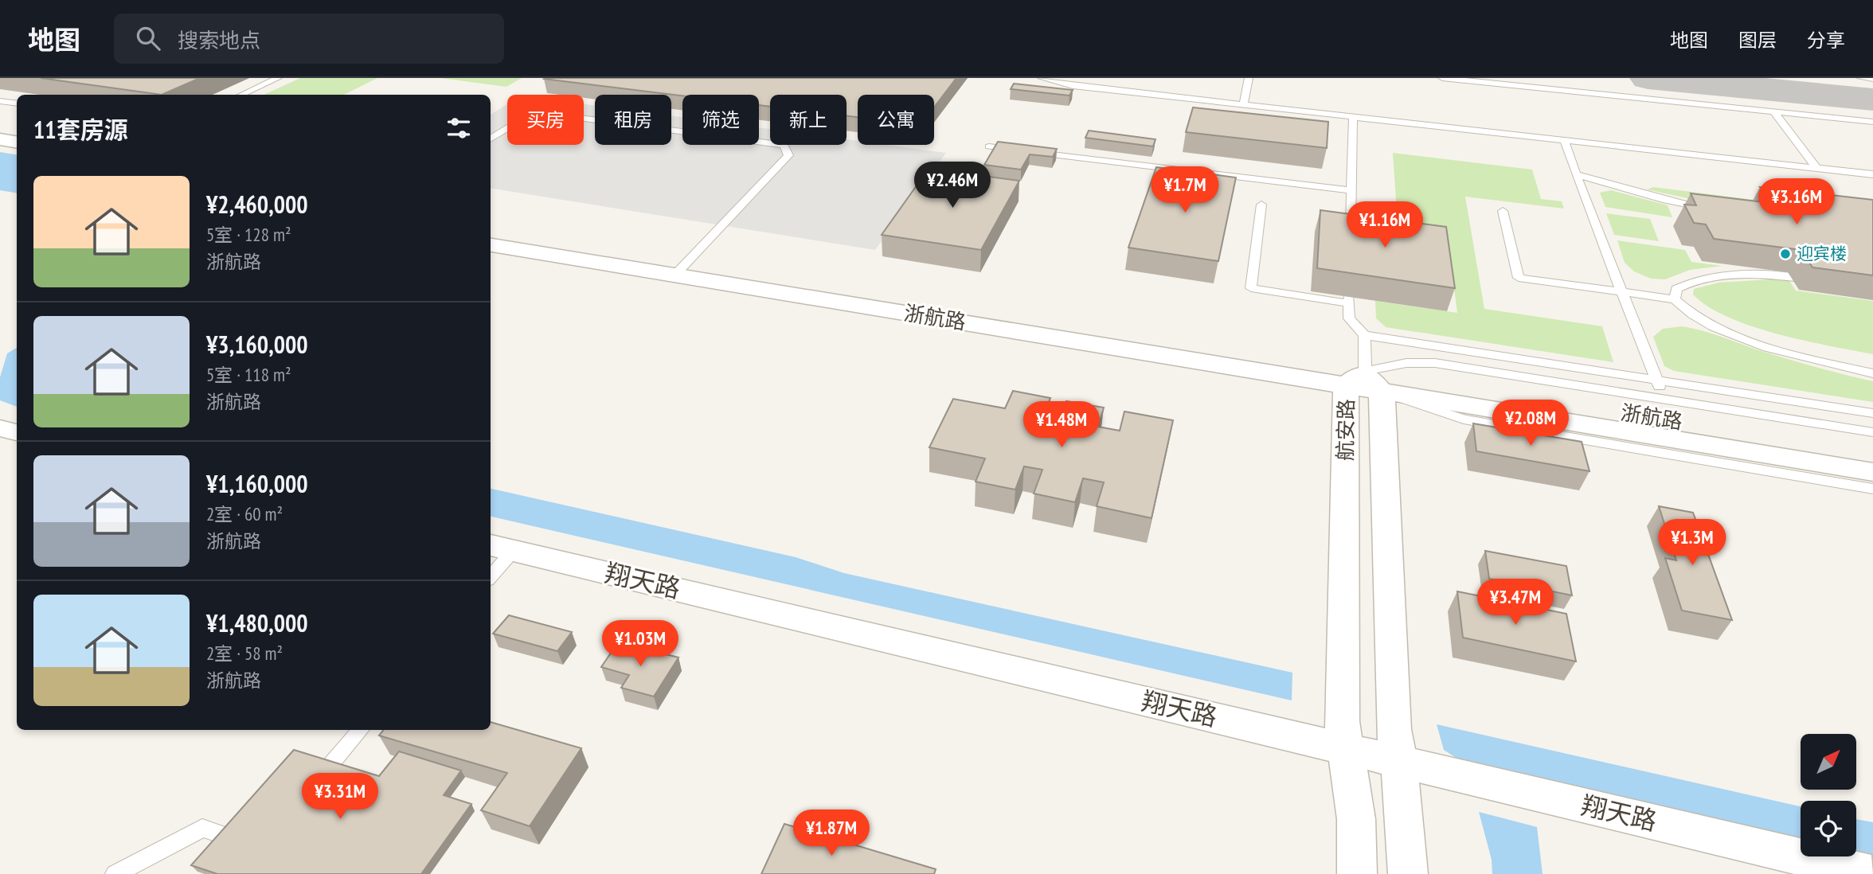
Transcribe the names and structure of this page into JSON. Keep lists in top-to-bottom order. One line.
{"streets":{"street":["浙航路","航安路","翔天路"]},"crossings":[["浙航路","航安路"],["航安路","翔天路"]],"places":["迎宾楼"],"north":"top right","page":{"header":"地图","search":"搜索地点","nav":["地图","图层","分享"],"chip":["买房","租房","筛选","新上","公寓"],"heading":"11套房源","price":["¥2.46M","¥1.7M","¥3.16M","¥1.16M","¥2.08M","¥1.48M","¥1.3M","¥3.47M","¥1.03M","¥3.31M","¥1.87M"],"list":[{"name":"¥2,460,000","note":"5室 · 128 m² · 浙航路"},{"name":"¥3,160,000","note":"5室 · 118 m² · 浙航路"},{"name":"¥1,160,000","note":"2室 · 60 m² · 浙航路"},{"name":"¥1,480,000","note":"2室 · 58 m² · 浙航路"}]}}
